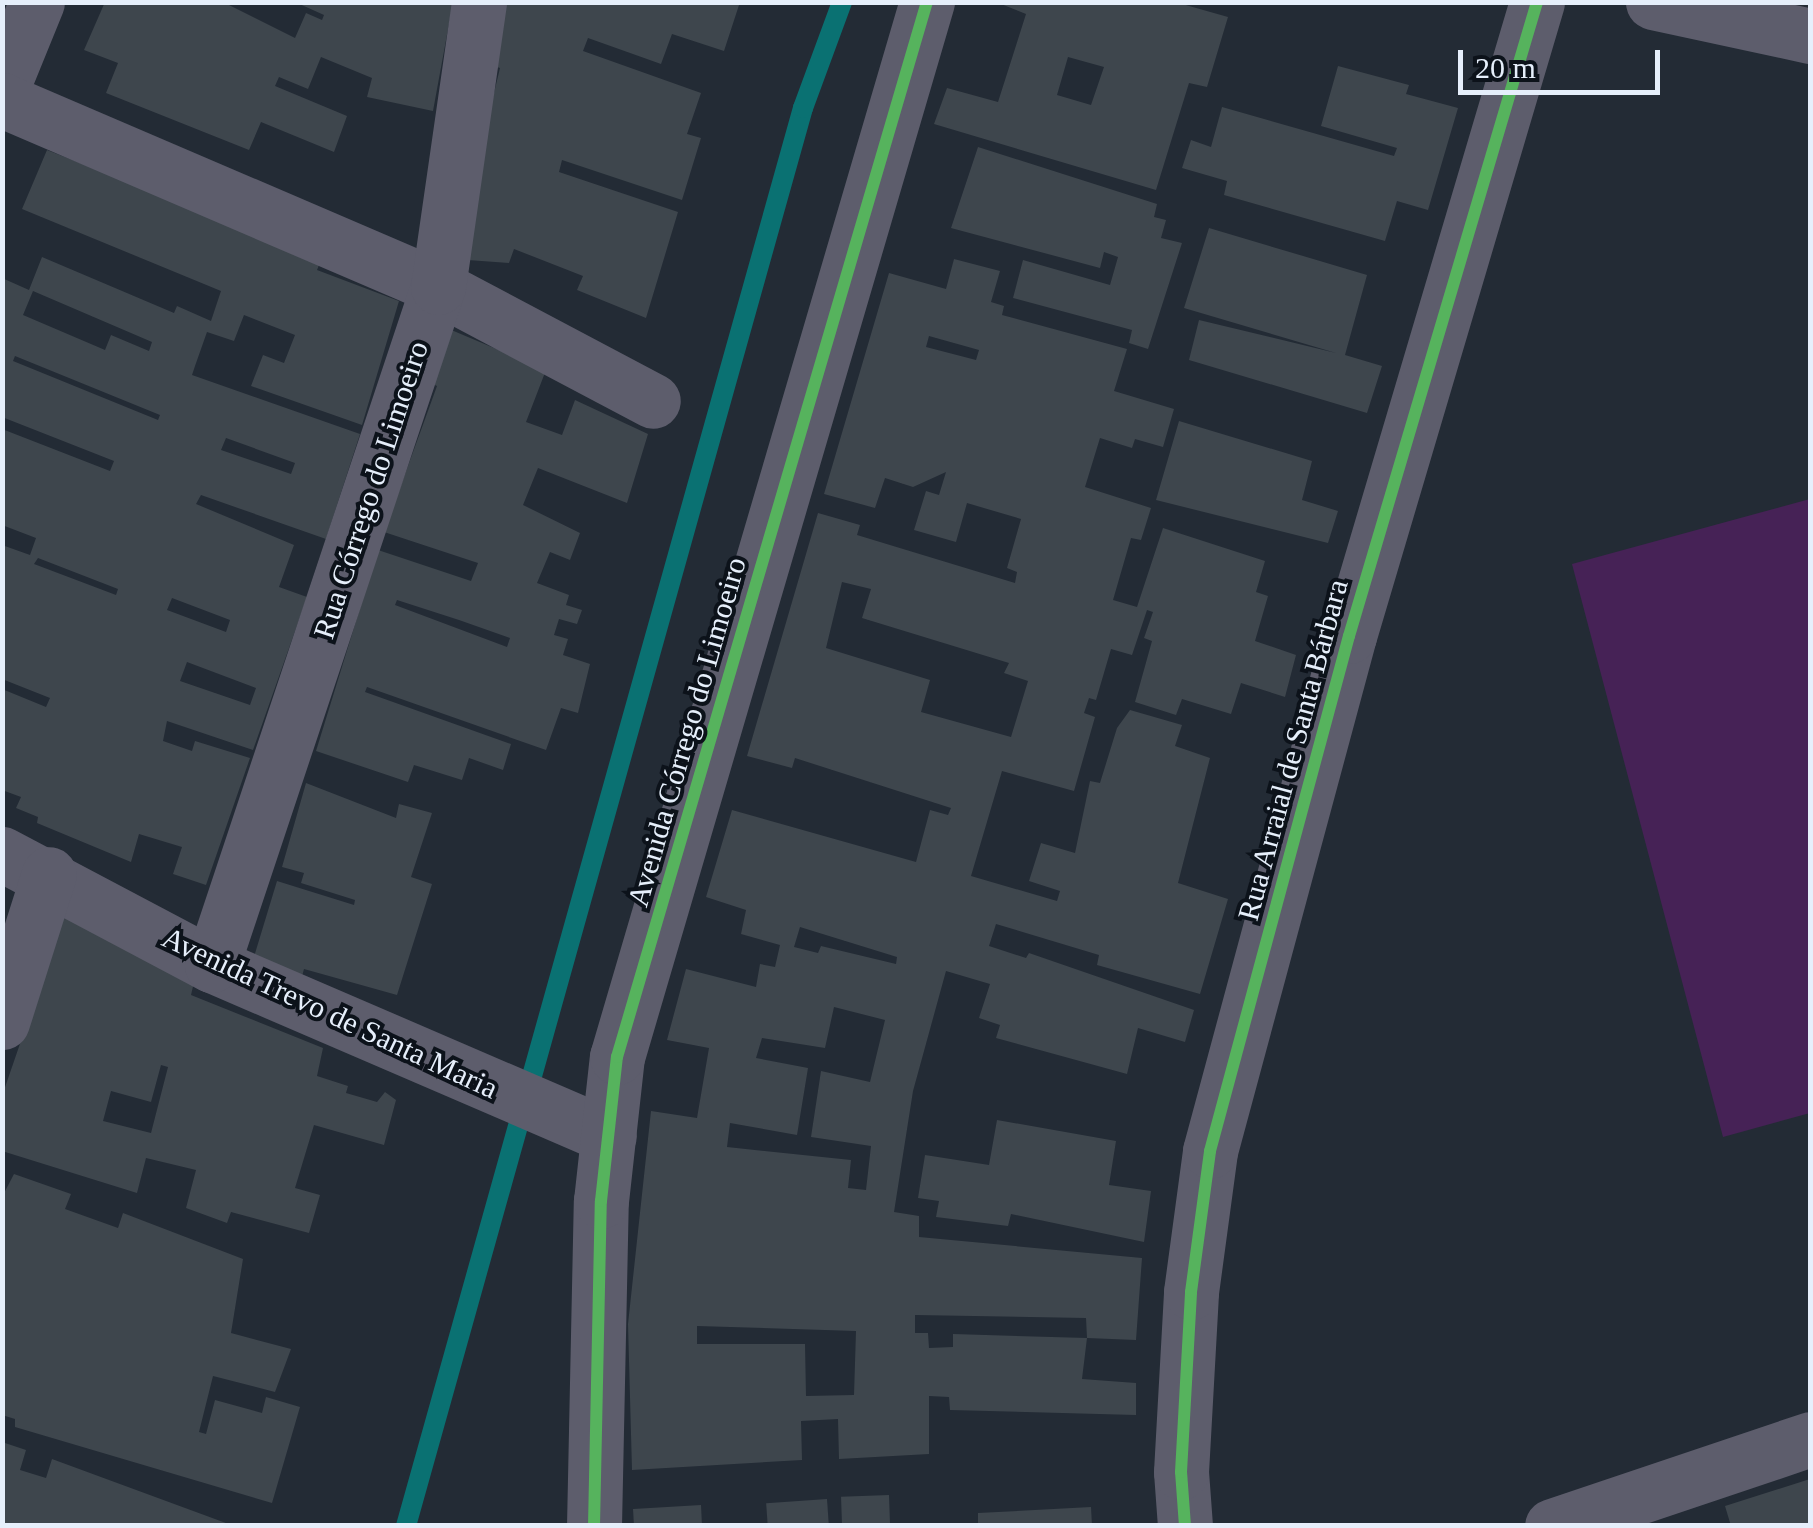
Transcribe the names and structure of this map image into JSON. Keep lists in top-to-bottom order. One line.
{"streets":{"street":["Rua Córrego do Limoeiro","Avenida Córrego do Limoeiro","Rua Arraial de Santa Bárbara","Avenida Trevo de Santa Maria"]},"crossings":[["Rua Córrego do Limoeiro","Avenida Trevo de Santa Maria"],["Avenida Córrego do Limoeiro","Avenida Trevo de Santa Maria"]],"scale_bar":"20 m"}
